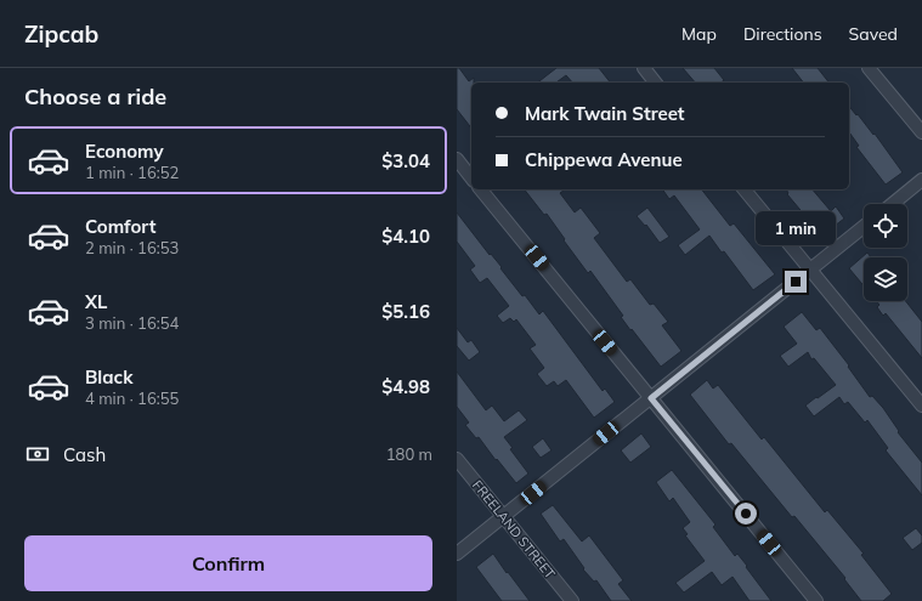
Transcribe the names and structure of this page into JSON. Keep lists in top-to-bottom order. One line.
{"streets":{"street":["FREELAND STREET"]},"page":{"header":"Zipcab","nav":["Map","Directions","Saved"],"heading":"Choose a ride","banner":["Mark Twain Street","Chippewa Avenue"],"list":[{"name":"Economy","note":"1 min · 16:52","value":"$3.04"},{"name":"Comfort","note":"2 min · 16:53","value":"$4.10"},{"name":"XL","note":"3 min · 16:54","value":"$5.16"},{"name":"Black","note":"4 min · 16:55","value":"$4.98"}],"bubble":"1 min","pay":["Cash","180 m"],"buttons":"Confirm"}}
